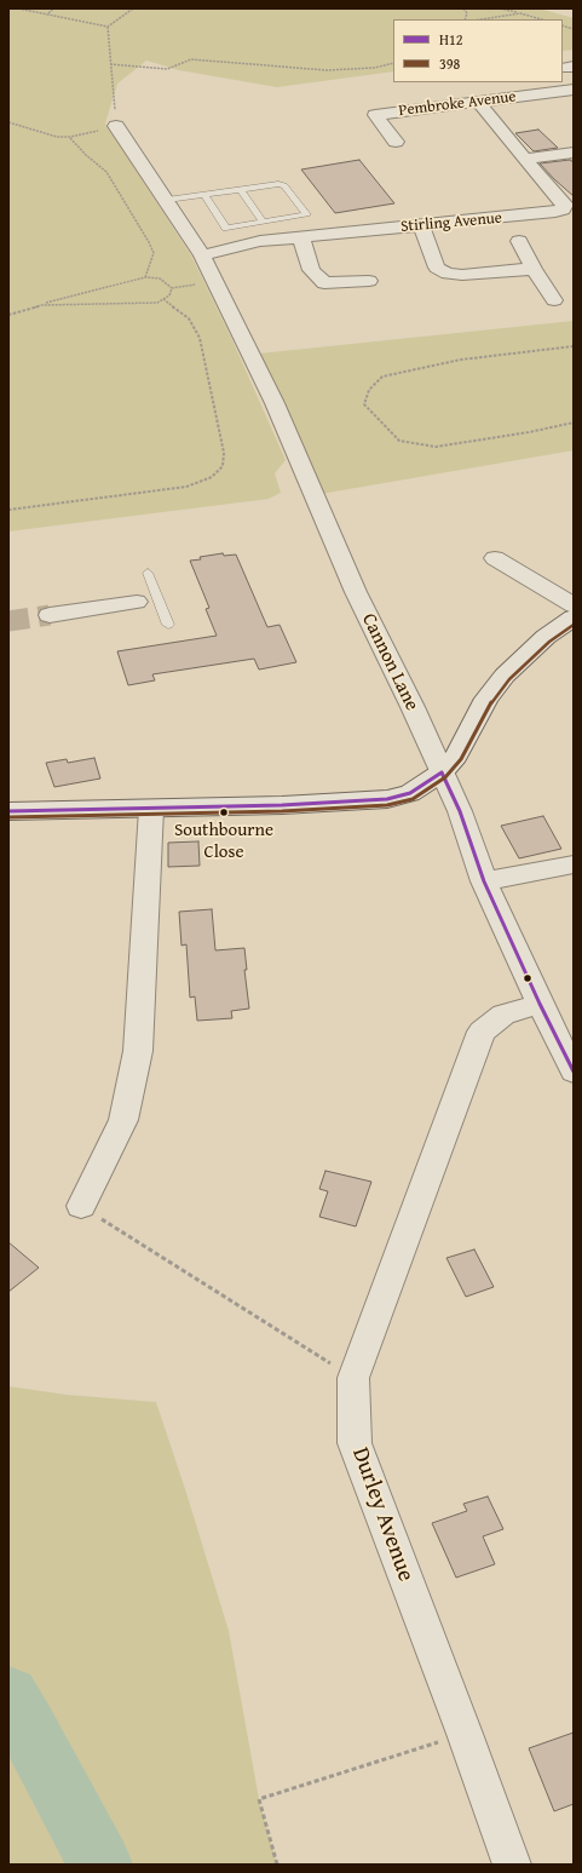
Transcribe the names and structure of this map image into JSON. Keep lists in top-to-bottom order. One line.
{"streets":{"street":["Pembroke Avenue","Stirling Avenue","Cannon Lane","Durley Avenue"]},"crossings":[["Pembroke Avenue","Stirling Avenue"],["Stirling Avenue","Cannon Lane"],["Cannon Lane","Durley Avenue"]],"places":["Southbourne Close"],"lines":["transit line 398","transit line H12"],"legend":["H12","398"]}
